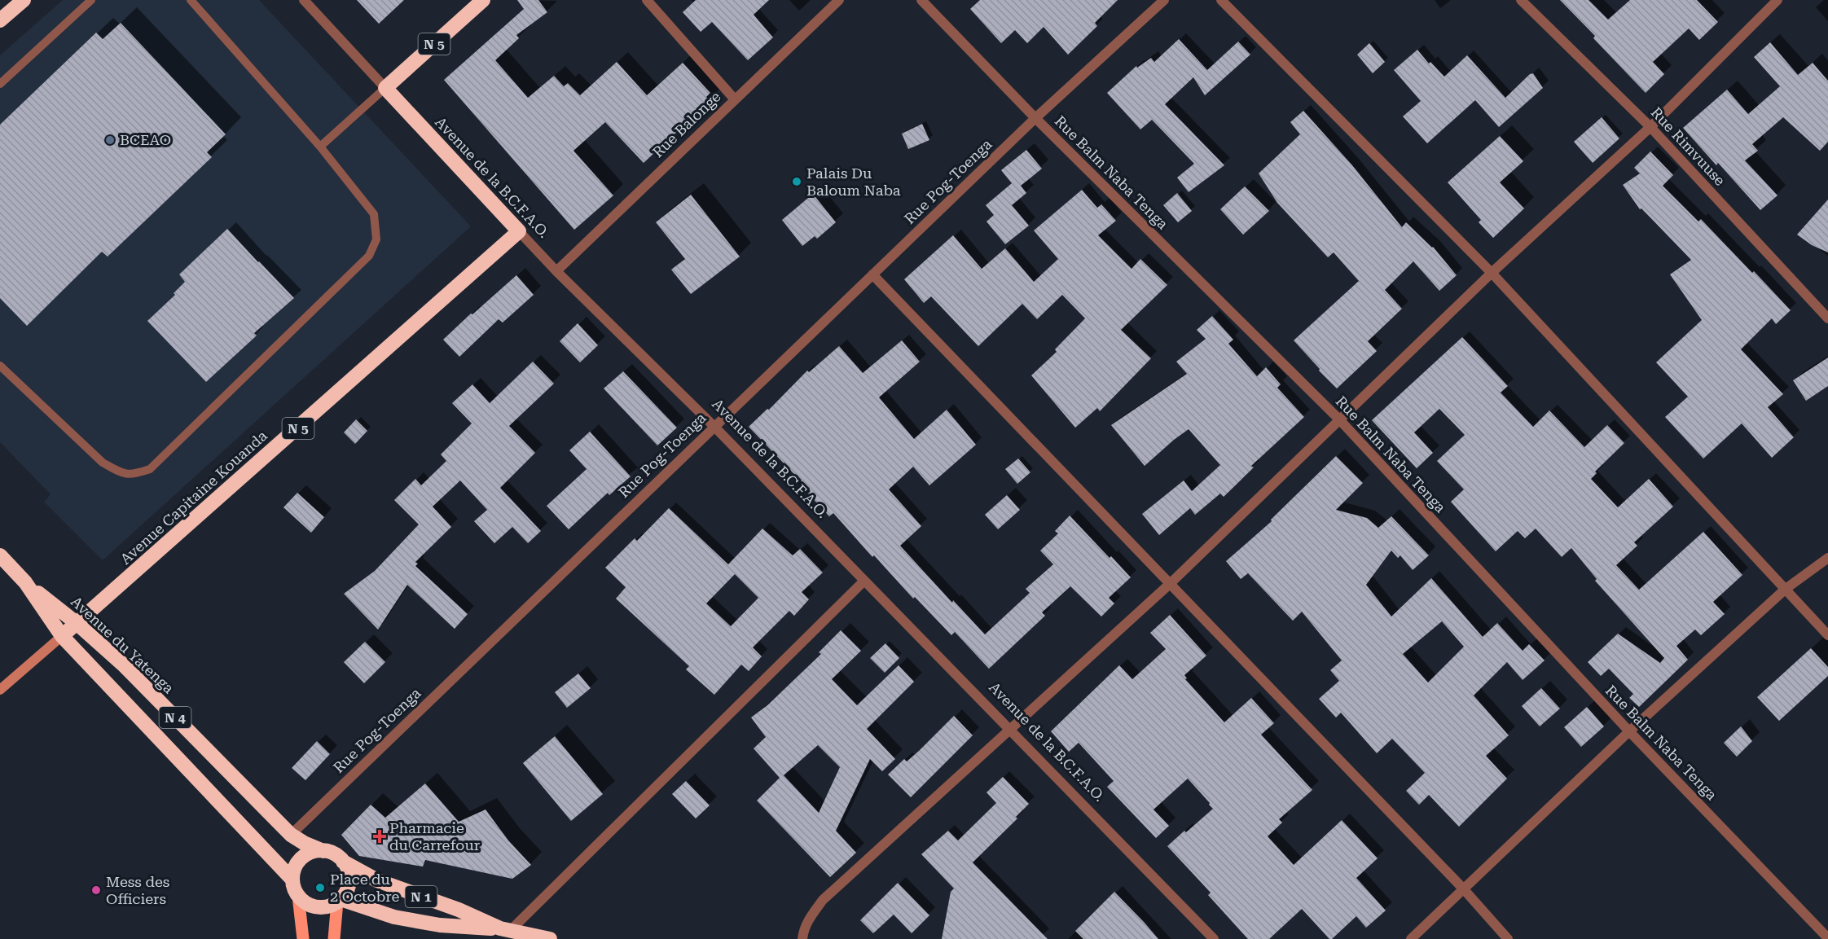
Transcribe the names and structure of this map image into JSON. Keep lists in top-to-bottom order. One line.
{"streets":{"highway":["N 5","Avenue de la B.C.F.A.O.","Avenue Capitaine Kouanda","Avenue du Yatenga","N 4","N 1"],"street":["Rue Balonge","Rue Rimvuuse","Rue Balm Naba Tenga","Rue Pog-Toenga"]},"crossings":[["N 5","Avenue de la B.C.F.A.O."],["Rue Balonge","Avenue de la B.C.F.A.O."],["Rue Balm Naba Tenga","Rue Pog-Toenga"],["Avenue de la B.C.F.A.O.","Rue Pog-Toenga"],["Avenue de la B.C.F.A.O.","Avenue Capitaine Kouanda"],["Rue Pog-Toenga","Avenue du Yatenga"],["Avenue Capitaine Kouanda","Avenue du Yatenga"],["Avenue Capitaine Kouanda","N 4"],["Avenue du Yatenga","N 4"],["Avenue du Yatenga","N 1"],["N 4","N 1"]],"places":{"other":["BCEAO","Palais Du Baloum Naba","Place du 2 Octobre","Mess des Officiers"],"health":["Pharmacie du Carrefour"]}}
